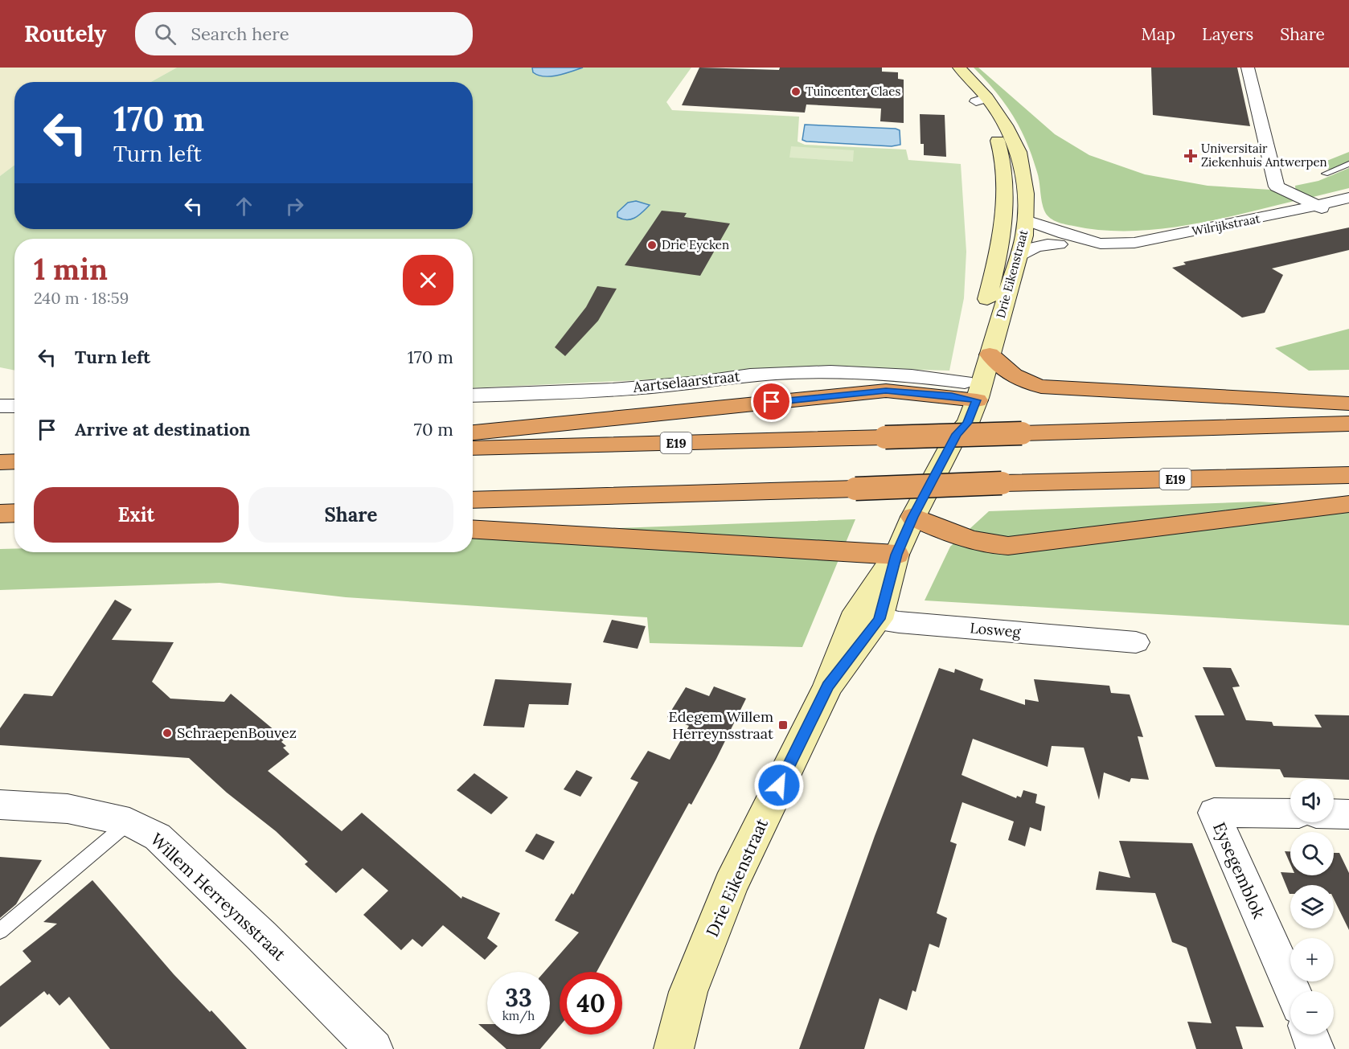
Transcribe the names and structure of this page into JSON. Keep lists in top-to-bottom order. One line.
{"streets":{"highway":["E19"],"street":["Wilrijkstraat","Drie Eikenstraat","Aartselaarstraat","Losweg","Eysegemblok","Willem Herreynsstraat"]},"crossings":[["Wilrijkstraat","Drie Eikenstraat"],["Drie Eikenstraat","Aartselaarstraat"],["Drie Eikenstraat","Losweg"]],"places":{"other":["Tuincenter Claes","Drie Eycken","SchraepenBouvez"],"health":["Universitair Ziekenhuis Antwerpen"],"transit":["Edegem Willem Herreynsstraat"]},"page":{"header":"Routely","search":"Search here","nav":["Map","Layers","Share"],"turn":["170 m","Turn left"],"heading":["1 min","240 m · 18:59"],"list":[{"name":"Turn left","value":"170 m"},{"name":"Arrive at destination","value":"70 m"}],"buttons":["Exit","Share"],"map_buttons":["+","−"],"speed":"33 km/h","limit":"40"}}
